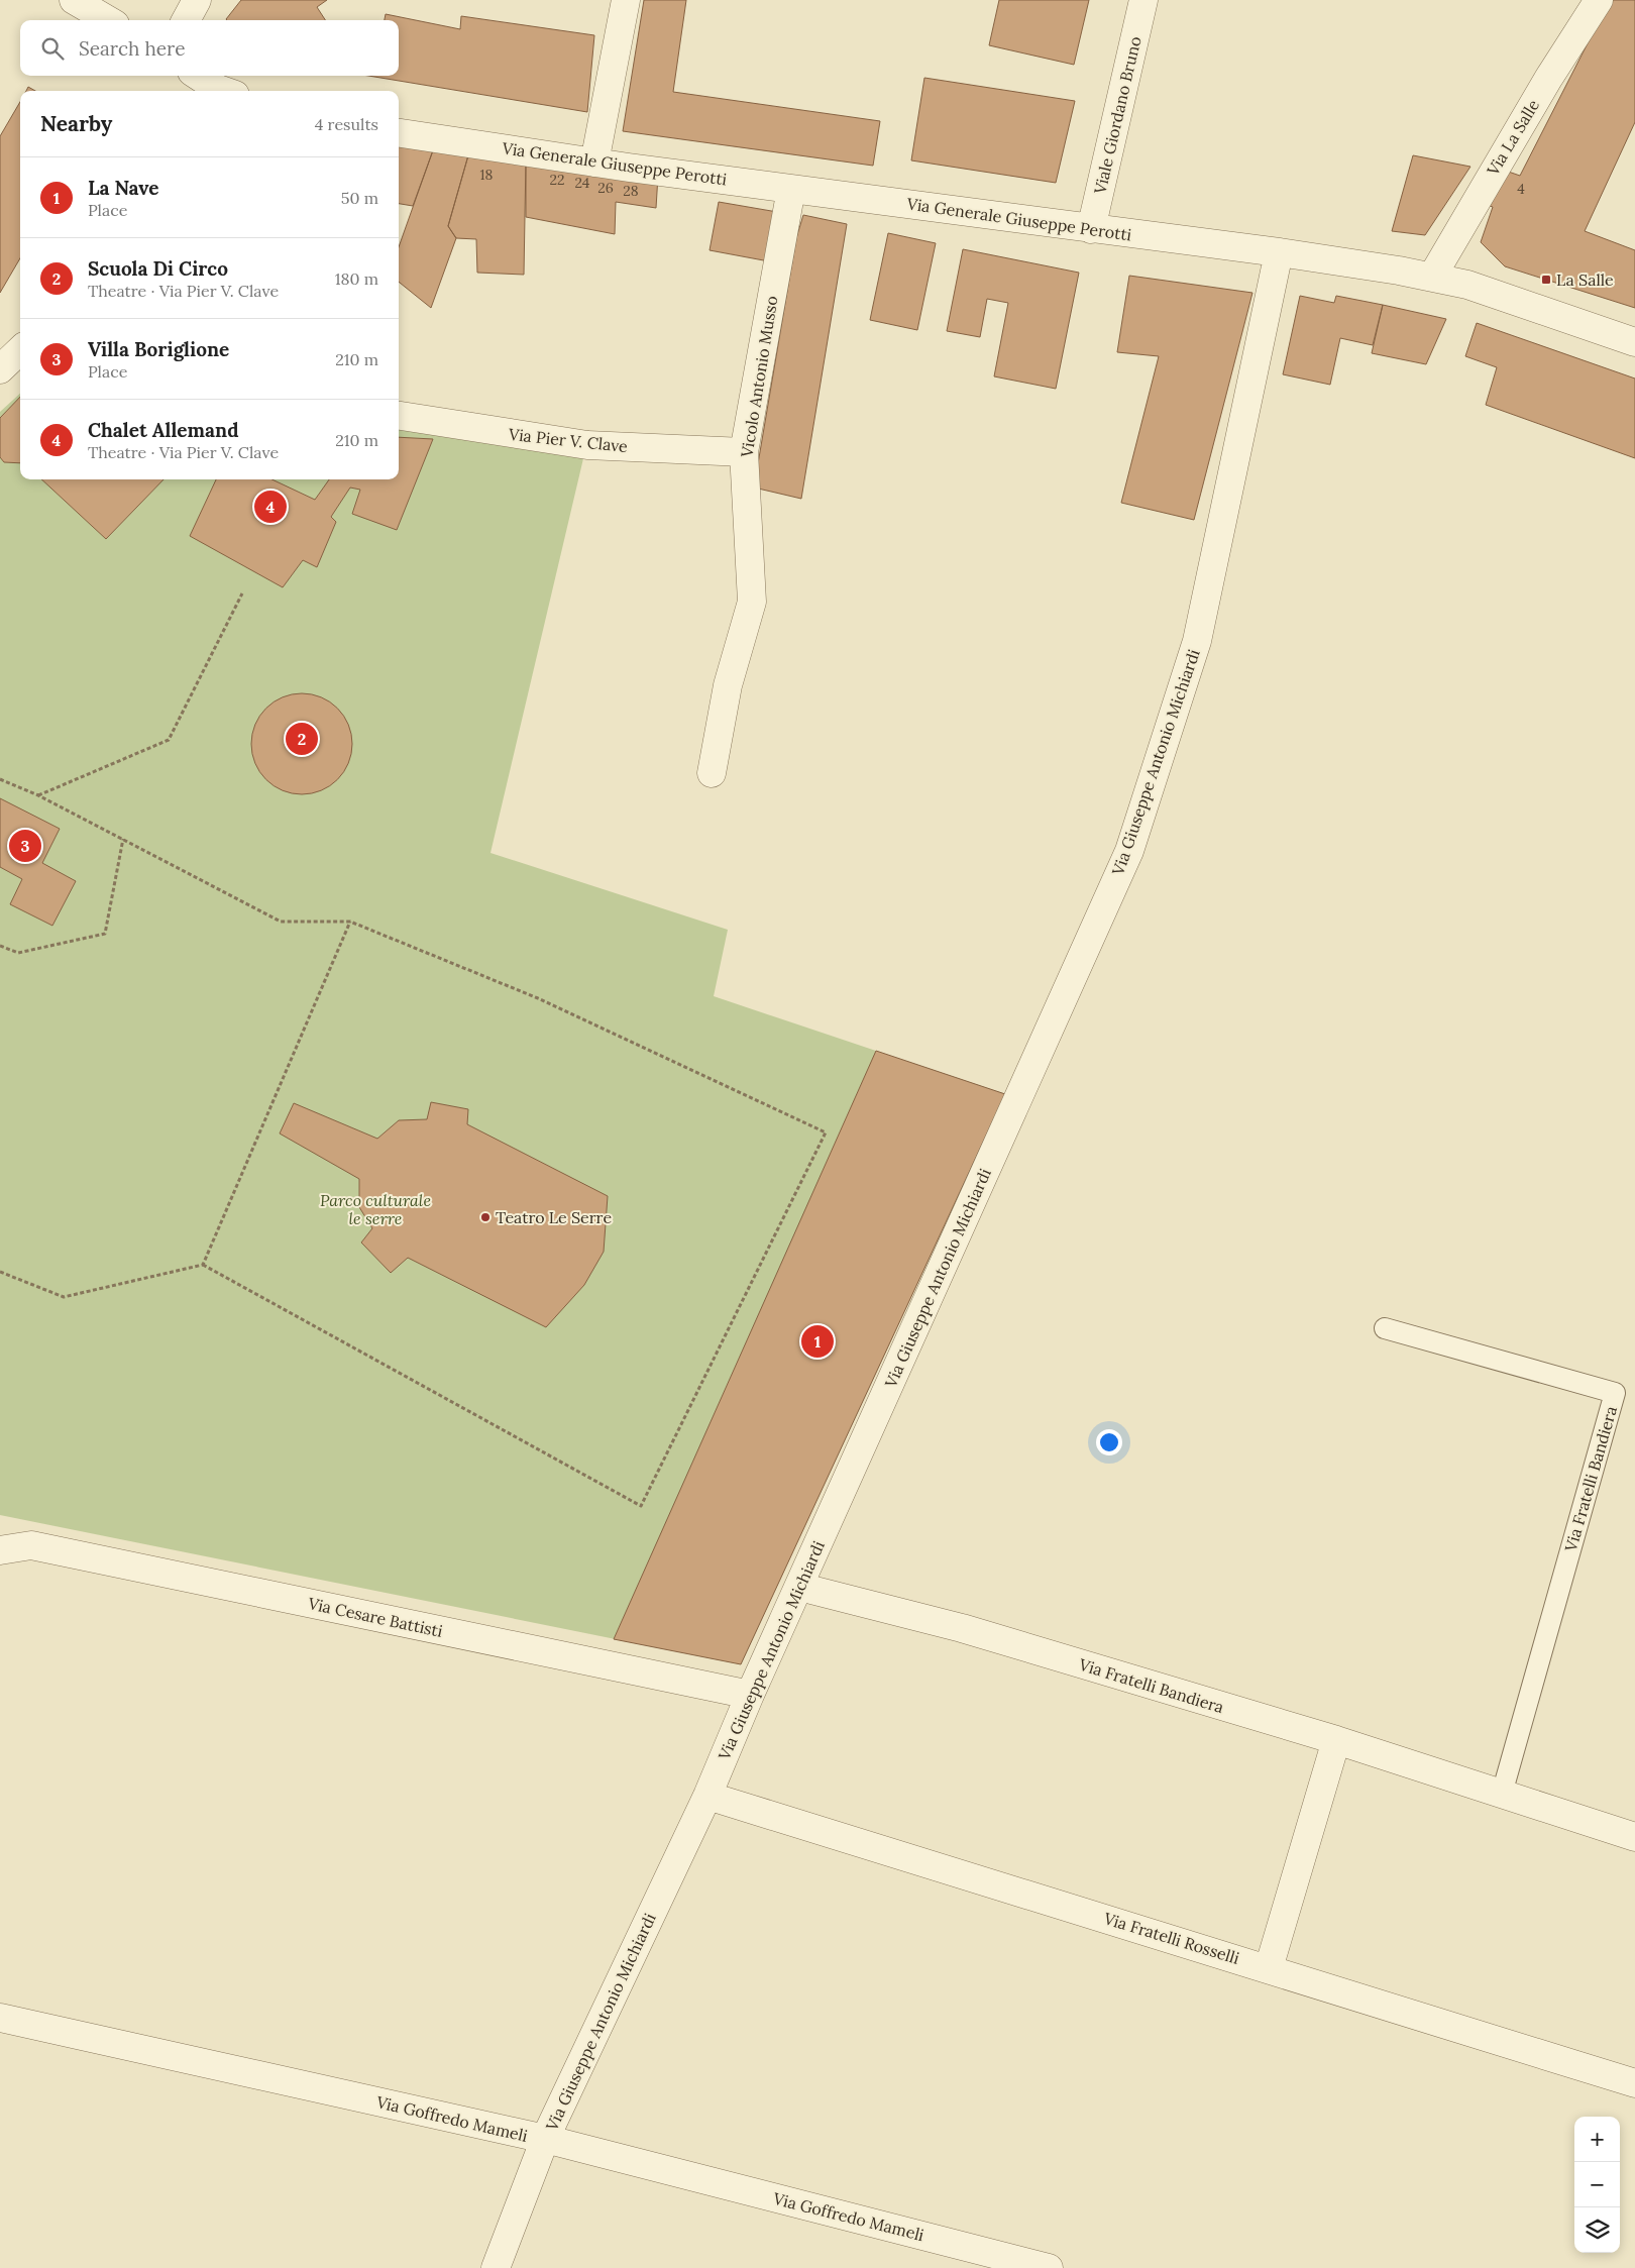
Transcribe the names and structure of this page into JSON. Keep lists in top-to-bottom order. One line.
{"streets":{"street":["Viale Giordano Bruno","Via La Salle","Via Generale Giuseppe Perotti","Vicolo Antonio Musso","Via Pier V. Clave","Via Giuseppe Antonio Michiardi","Via Fratelli Bandiera","Via Cesare Battisti","Via Fratelli Rosselli","Via Goffredo Mameli"]},"crossings":[["Viale Giordano Bruno","Via Generale Giuseppe Perotti"],["Via La Salle","Via Generale Giuseppe Perotti"],["Via Generale Giuseppe Perotti","Vicolo Antonio Musso"],["Via Generale Giuseppe Perotti","Via Giuseppe Antonio Michiardi"],["Vicolo Antonio Musso","Via Pier V. Clave"],["Via Giuseppe Antonio Michiardi","Via Fratelli Bandiera"],["Via Giuseppe Antonio Michiardi","Via Cesare Battisti"],["Via Giuseppe Antonio Michiardi","Via Fratelli Rosselli"],["Via Giuseppe Antonio Michiardi","Via Goffredo Mameli"]],"parks":["Parco culturale le serre"],"places":{"transit":["La Salle"],"other":["Teatro Le Serre"]},"house_numbers":["18","22","24","26","4","28"],"page":{"search":"Search here","heading":["Nearby","4 results"],"list":[{"mark":"1","name":"La Nave","note":"Place","value":"50 m"},{"mark":"2","name":"Scuola Di Circo","note":"Theatre · Via Pier V. Clave","value":"180 m"},{"mark":"3","name":"Villa Boriglione","note":"Place","value":"210 m"},{"mark":"4","name":"Chalet Allemand","note":"Theatre · Via Pier V. Clave","value":"210 m"}],"pins":["4","2","3","1"],"map_buttons":["+","−"]}}
